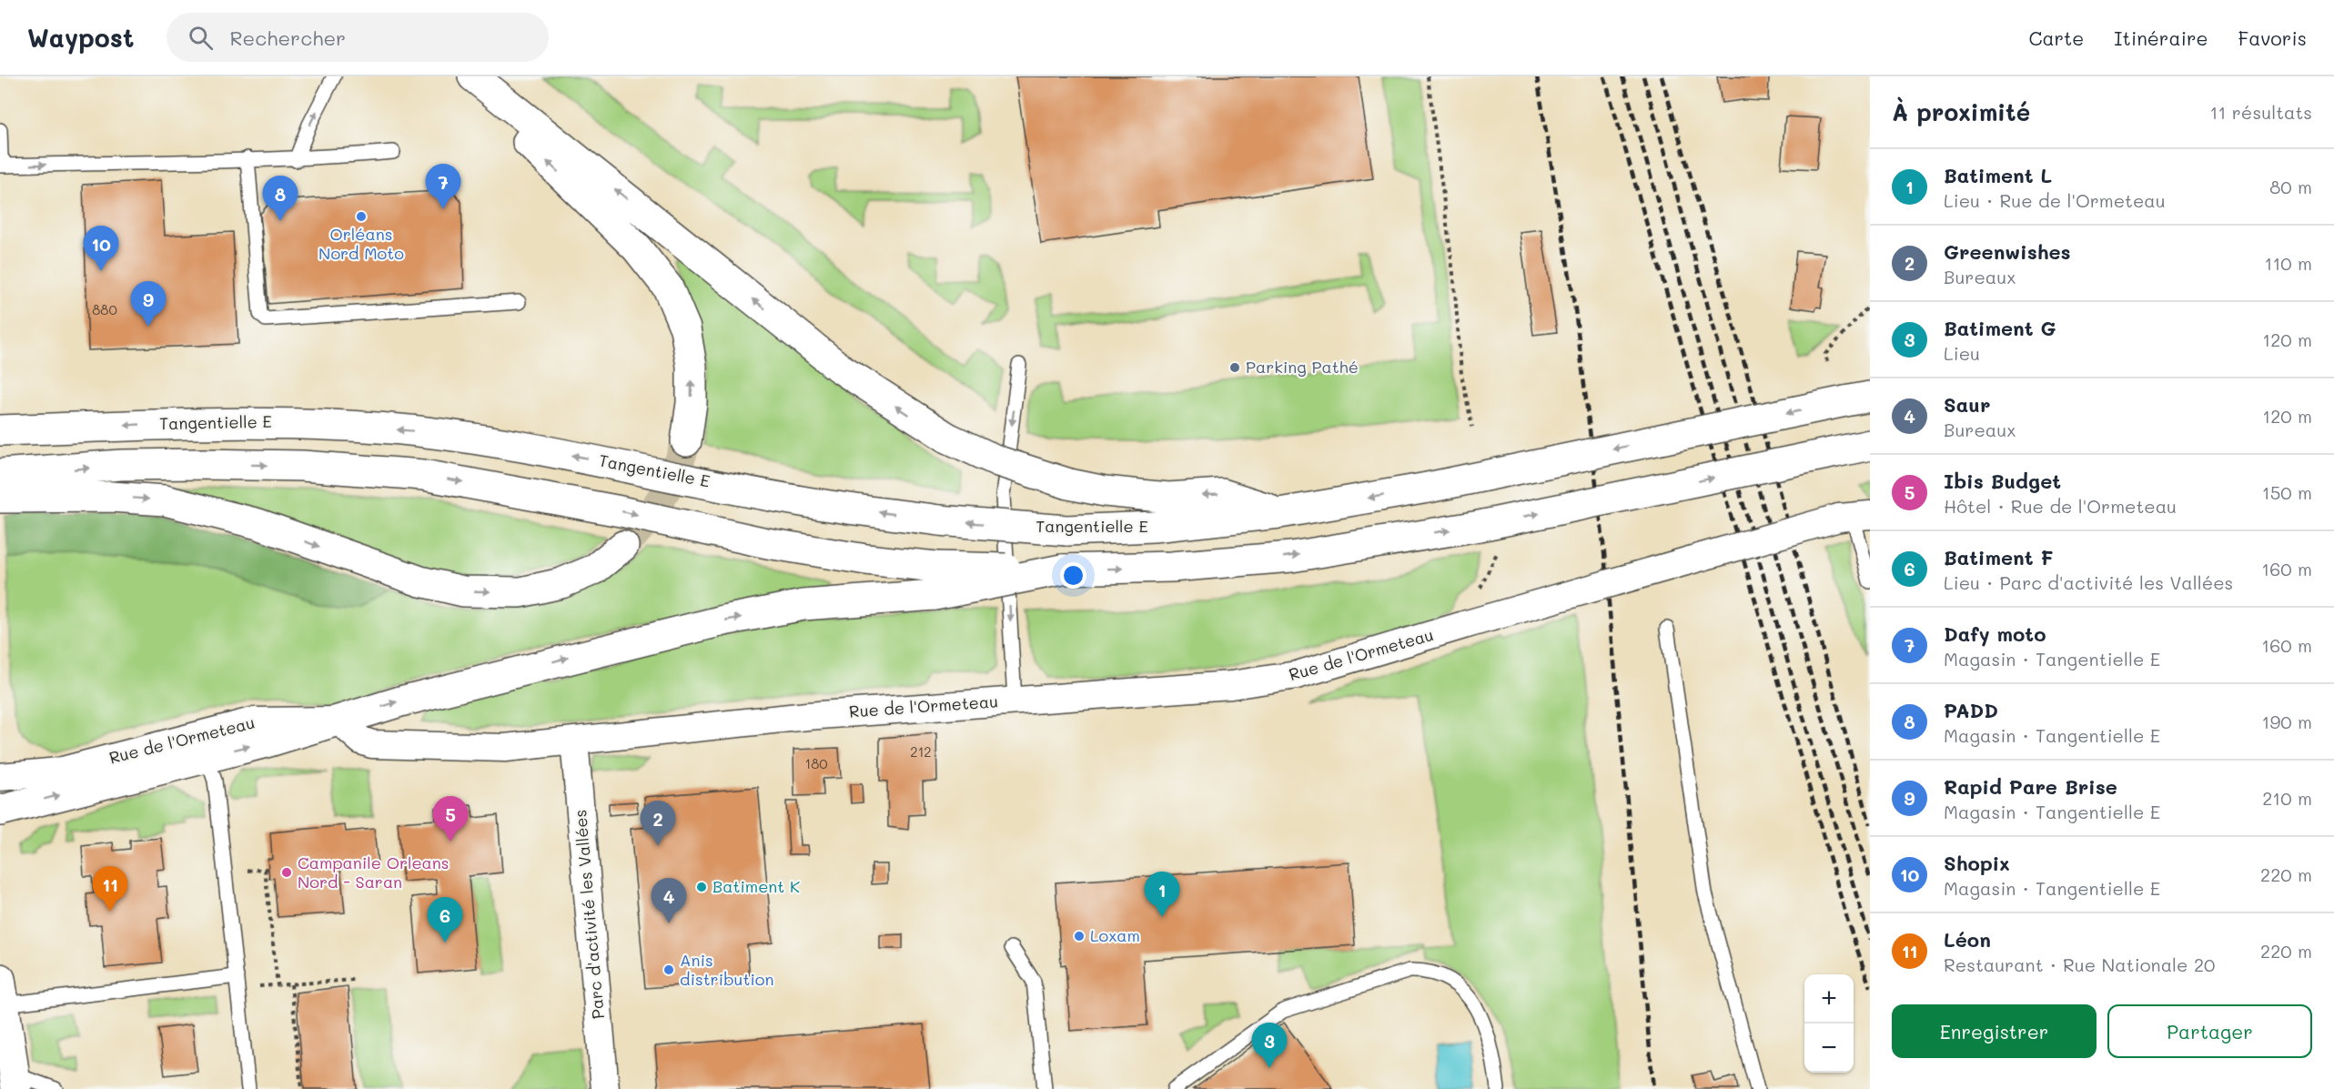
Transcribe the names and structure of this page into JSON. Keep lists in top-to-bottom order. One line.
{"streets":{"main road":["Tangentielle E"],"street":["Rue de l'Ormeteau","Parc d'activité les Vallées"]},"crossings":[["Rue de l'Ormeteau","Parc d'activité les Vallées"]],"places":["Orléans Nord Moto","Parking Pathé","Campanile Orleans Nord - Saran","Batiment K","Loxam","Anis distribution"],"house_numbers":["880","212","180"],"page":{"header":"Waypost","search":"Rechercher","nav":["Carte","Itinéraire","Favoris"],"heading":["À proximité","11 résultats"],"list":[{"mark":"1","name":"Batiment L","note":"Lieu · Rue de l'Ormeteau","value":"80 m"},{"mark":"2","name":"Greenwishes","note":"Bureaux","value":"110 m"},{"mark":"3","name":"Batiment G","note":"Lieu","value":"120 m"},{"mark":"4","name":"Saur","note":"Bureaux","value":"120 m"},{"mark":"5","name":"Ibis Budget","note":"Hôtel · Rue de l'Ormeteau","value":"150 m"},{"mark":"6","name":"Batiment F","note":"Lieu · Parc d'activité les Vallées","value":"160 m"},{"mark":"7","name":"Dafy moto","note":"Magasin · Tangentielle E","value":"160 m"},{"mark":"8","name":"PADD","note":"Magasin · Tangentielle E","value":"190 m"},{"mark":"9","name":"Rapid Pare Brise","note":"Magasin · Tangentielle E","value":"210 m"},{"mark":"10","name":"Shopix","note":"Magasin · Tangentielle E","value":"220 m"},{"mark":"11","name":"Léon","note":"Restaurant · Rue Nationale 20","value":"220 m"}],"pins":["7","8","10","9","5","2","11","1","4","6","3"],"map_buttons":["+","−"],"buttons":["Enregistrer","Partager"]}}
